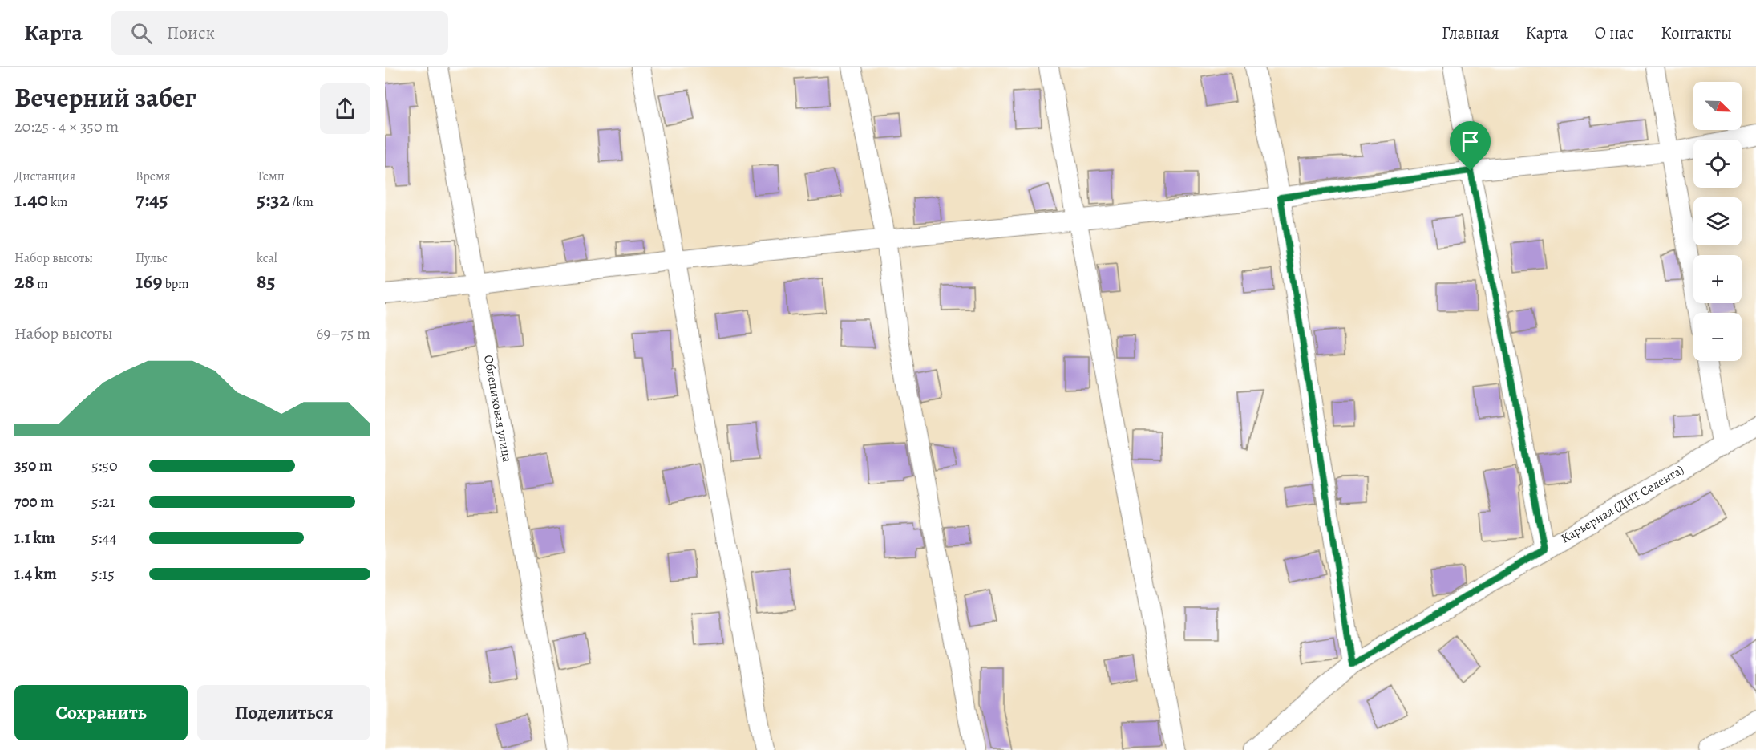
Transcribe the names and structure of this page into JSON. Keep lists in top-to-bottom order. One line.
{"streets":{"street":["Облепиховая улица","Карьерная (ДНТ Селенга)"]},"north":"bottom right","page":{"header":"Карта","search":"Поиск","nav":["Главная","Карта","О нас","Контакты"],"heading":["Вечерний забег","20:25 · 4 × 350 m"],"map_buttons":["+","−"],"stats":[["Дистанция","1.40 km"],["Время","7:45"],["Темп","5:32 /km"],["Набор высоты","28 m"],["Пульс","169 bpm"],["kcal","85"]],"chart":["Набор высоты","69–75 m"],"list":[{"name":"350 m","note":"5:50"},{"name":"700 m","note":"5:21"},{"name":"1.1 km","note":"5:44"},{"name":"1.4 km","note":"5:15"}],"buttons":["Сохранить","Поделиться"]}}
